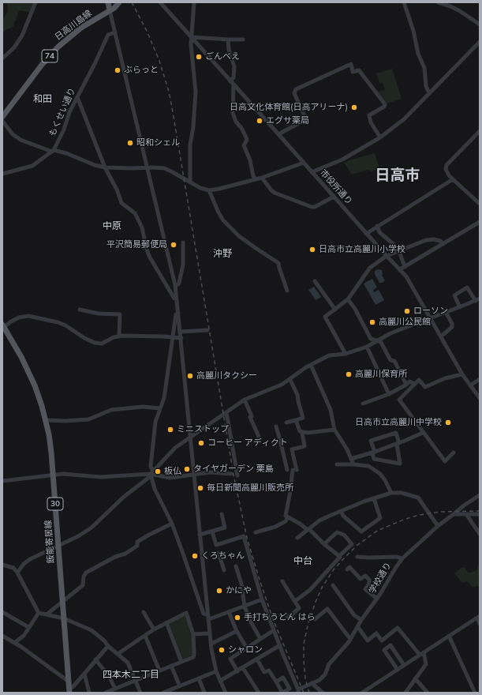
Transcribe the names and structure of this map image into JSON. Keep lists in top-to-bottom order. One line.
{"streets":{"main road":["日高川島線","74","30","飯能寄居線"],"street":["もくせい通り","市役所通り","学校通り"]},"districts":["和田","日高市","中原","沖野","中台","四本木二丁目"],"places":["ごんべえ","ぶらっと","日高文化体育館(日高アリーナ)","エグサ薬局","昭和シェル","平沢簡易郵便局","日高市立高麗川小学校","ローソン","高麗川公民館","高麗川保育所","高麗川タクシー","日高市立高麗川中学校","ミニストップ","コーヒー アディクト","タイヤガーデン 栗島","板仏","毎日新聞高麗川販売所","くろちゃん","かにや","手打ちうどん はら","シャロン"]}
